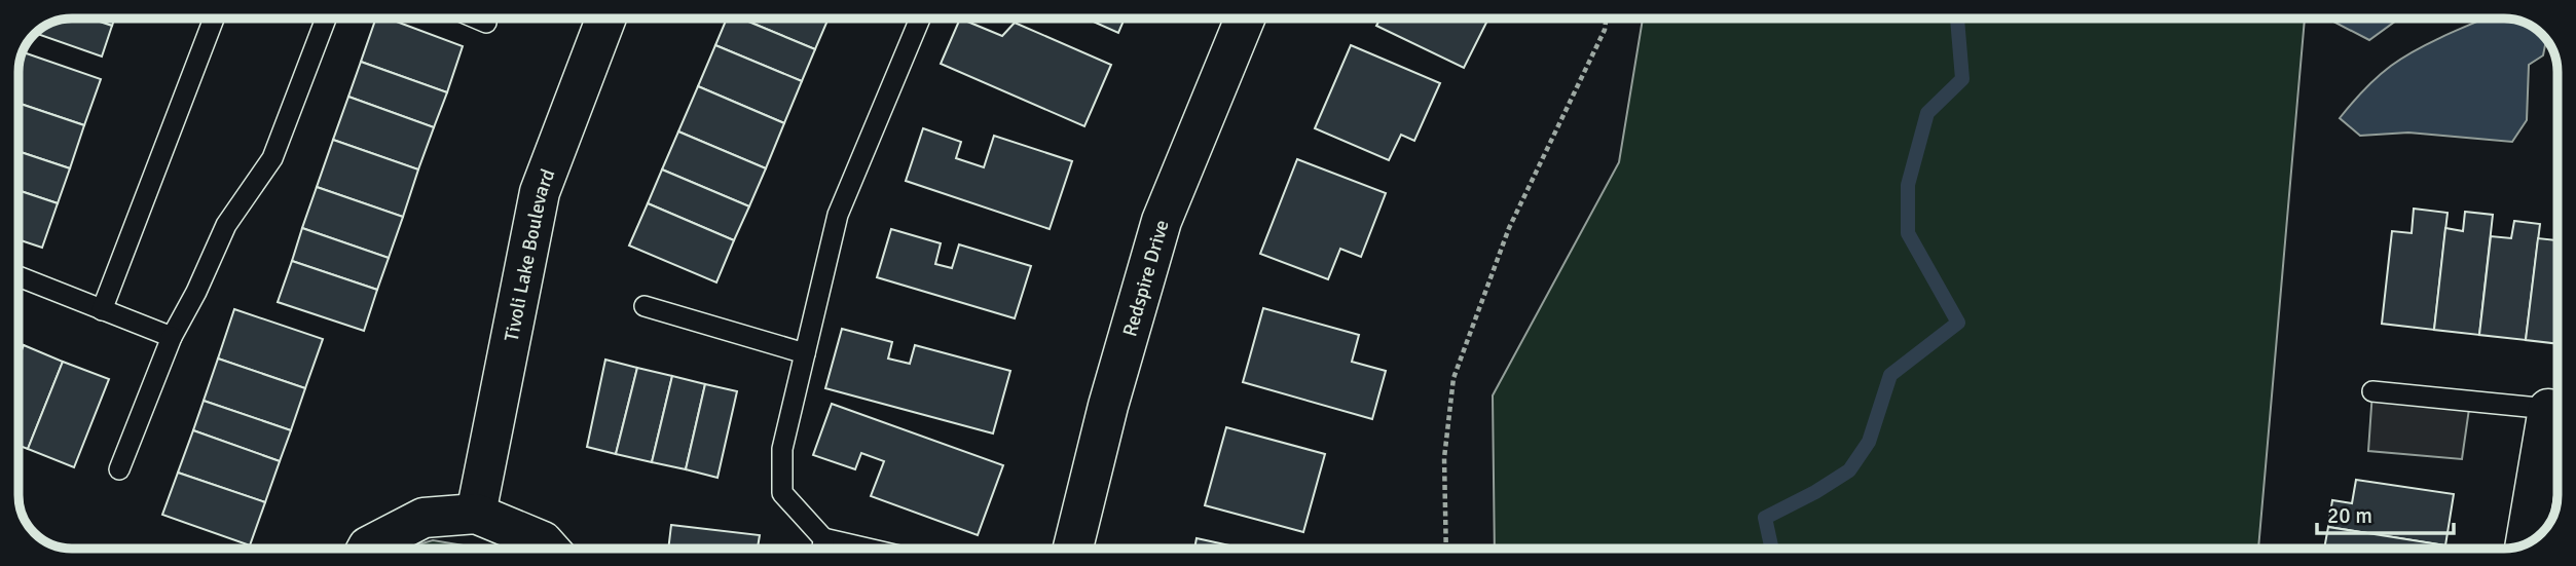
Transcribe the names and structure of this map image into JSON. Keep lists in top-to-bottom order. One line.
{"streets":{"street":["Tivoli Lake Boulevard","Redspire Drive"]},"scale_bar":"20 m"}
